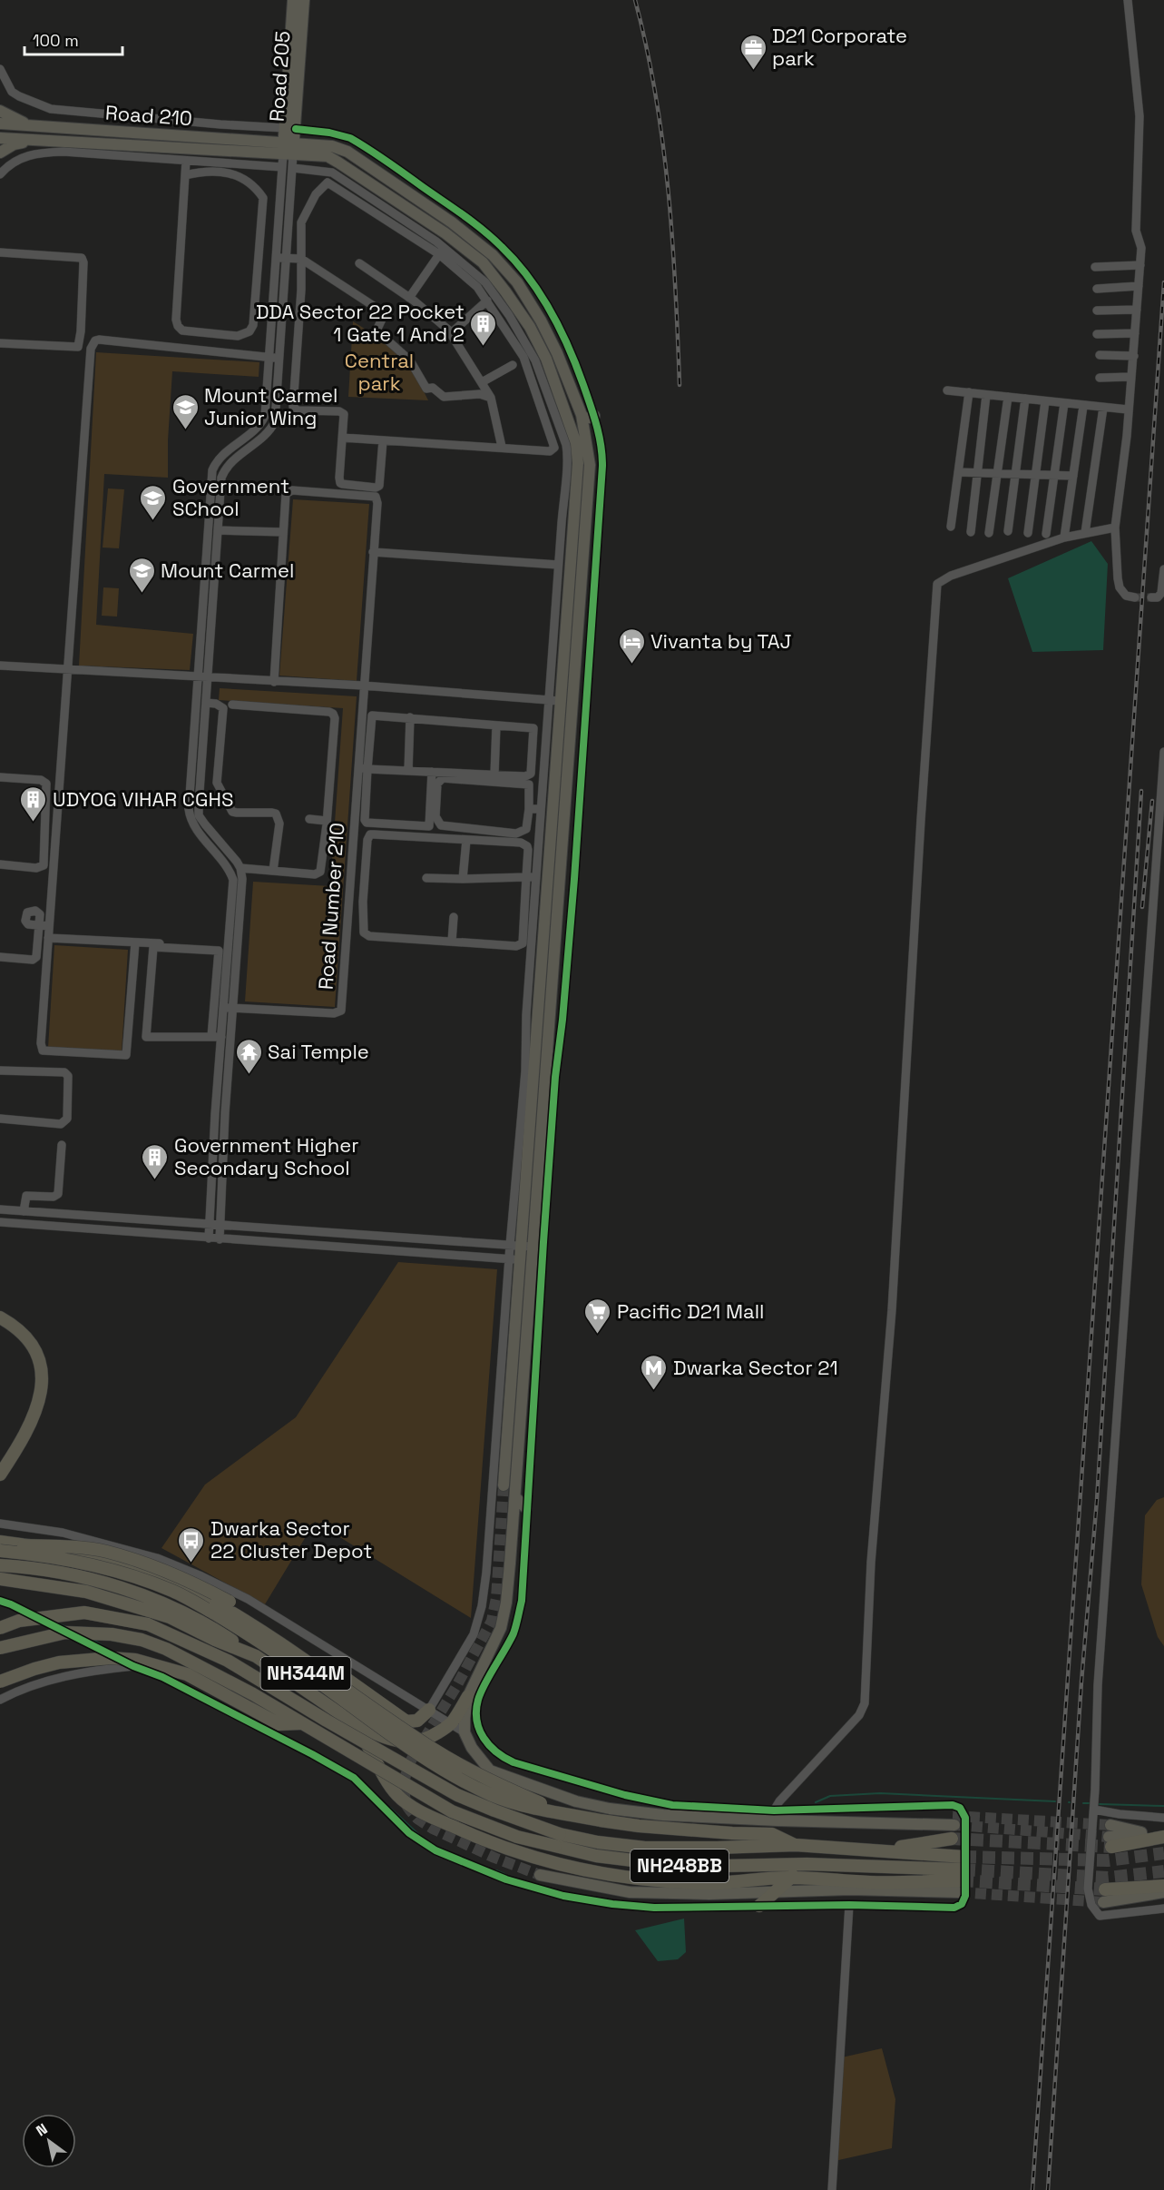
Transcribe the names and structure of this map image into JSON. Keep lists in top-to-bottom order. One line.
{"streets":{"highway":["NH344M","NH248BB"],"main road":["Road 205","Road 210"],"street":["Road Number 210"]},"crossings":[["Road 205","Road 210"],["NH344M","NH248BB"]],"parks":["Central park"],"places":{"office":["D21 Corporate park"],"building":["DDA Sector 22 Pocket 1 Gate 1 And 2","UDYOG VIHAR CGHS","Government Higher Secondary School"],"school or university":["Mount Carmel Junior Wing","Government SChool","Mount Carmel"],"hotel":["Vivanta by TAJ"],"temple":["Sai Temple"],"supermarket":["Pacific D21 Mall"],"metro station":["Dwarka Sector 21"],"bus stop":["Dwarka Sector 22 Cluster Depot"]},"scale_bar":"100 m","north":"top left"}
